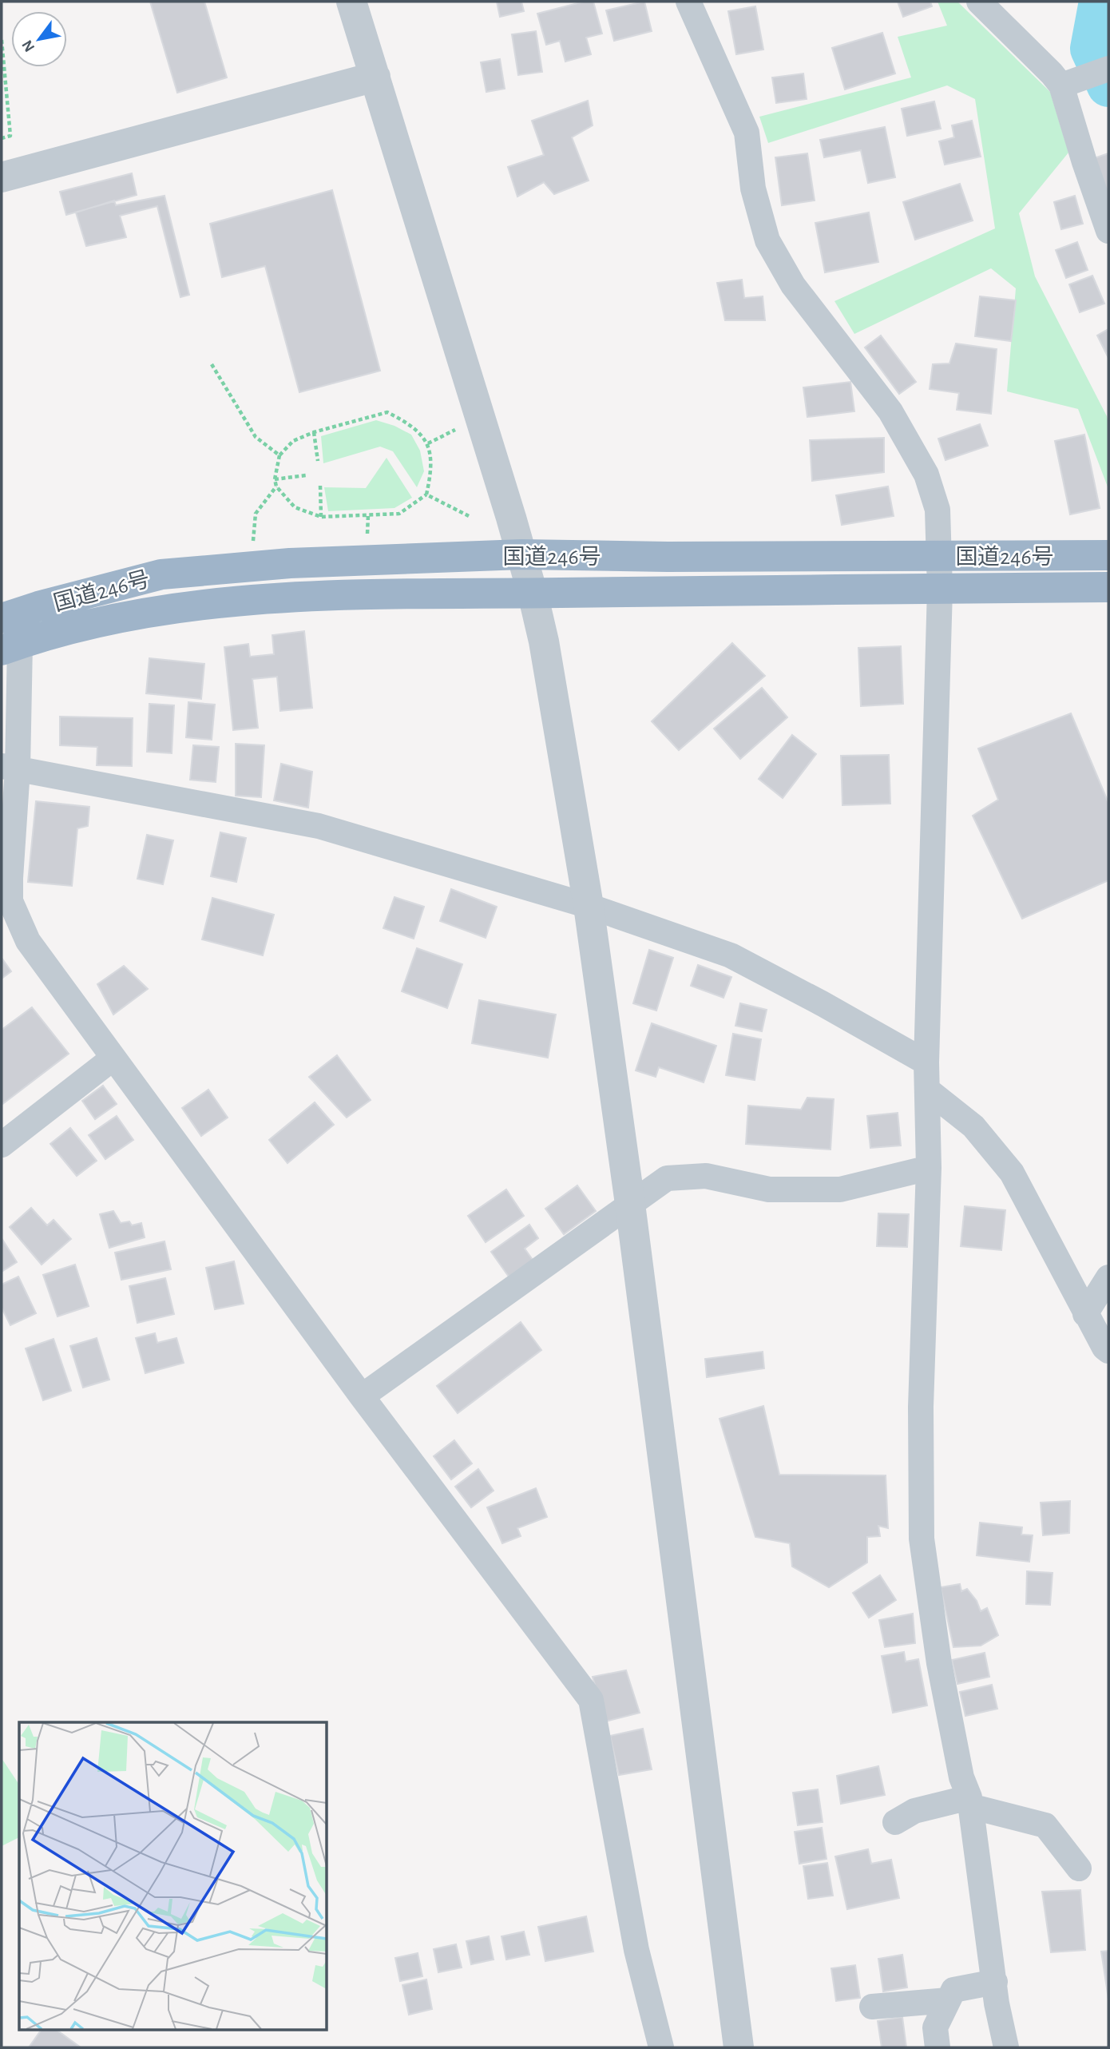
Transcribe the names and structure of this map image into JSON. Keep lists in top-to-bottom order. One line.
{"streets":{"highway":["国道246号"]},"north":"bottom left"}
